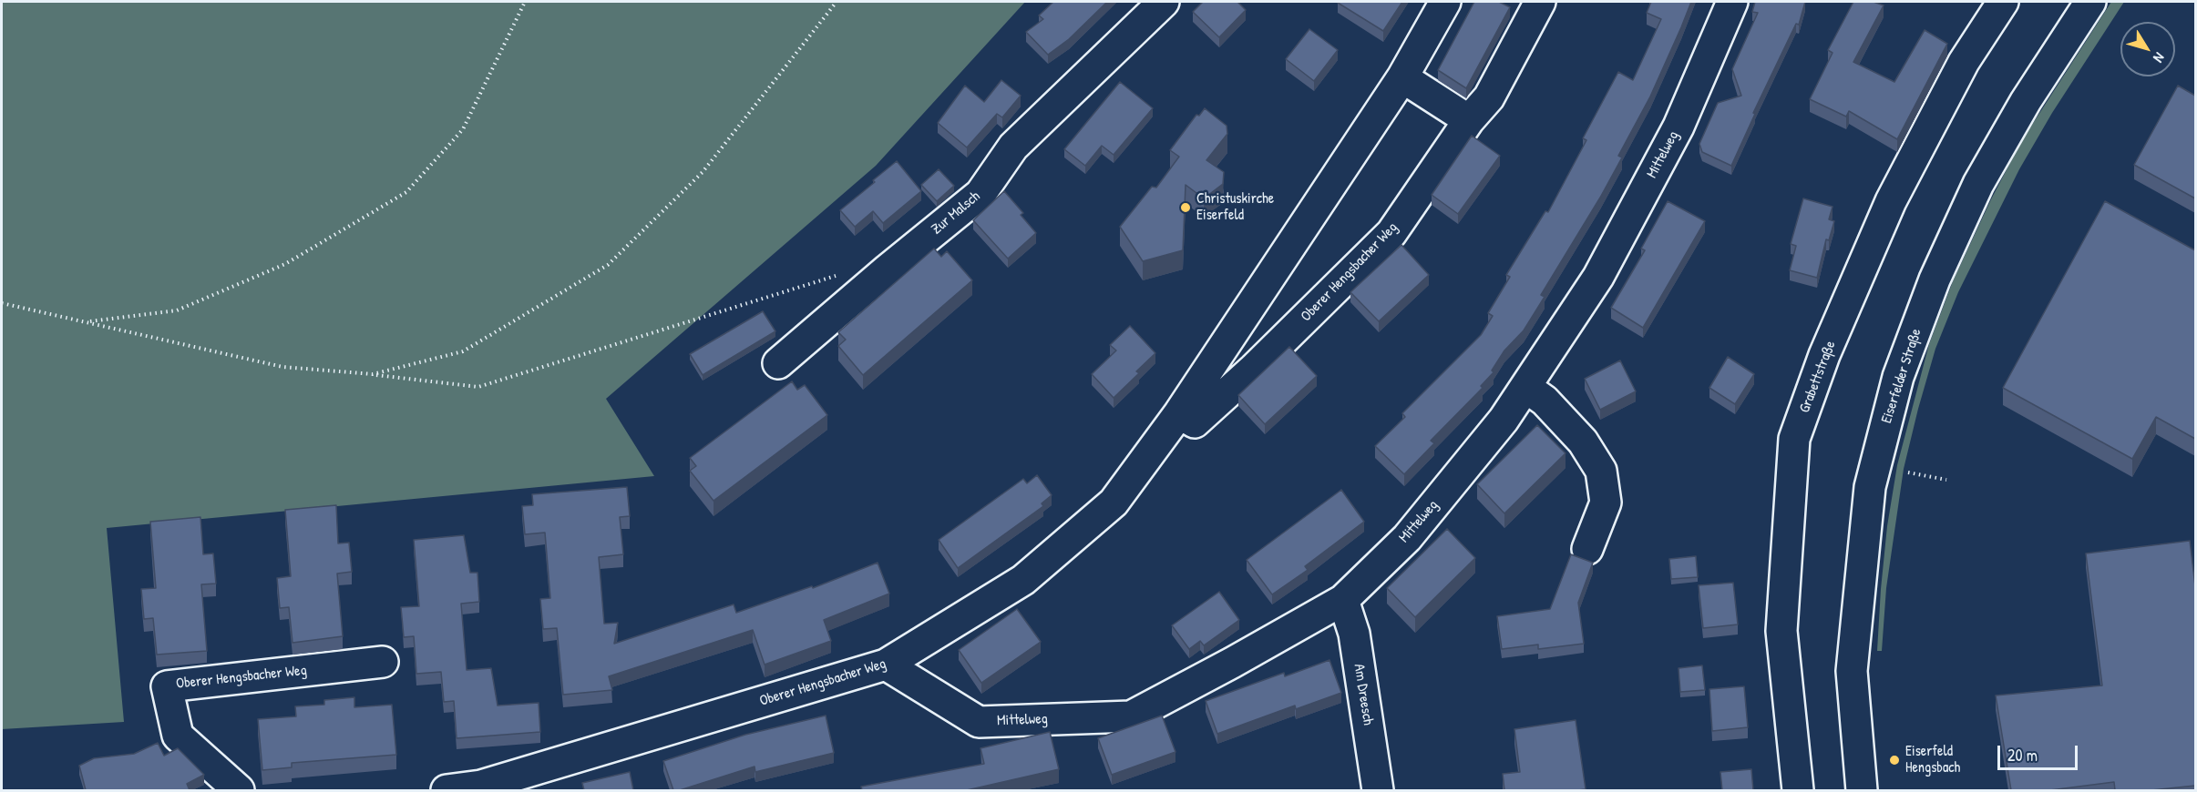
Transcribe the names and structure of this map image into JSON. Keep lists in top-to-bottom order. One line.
{"streets":{"street":["Mittelweg","Zur Malsch","Oberer Hengsbacher Weg","Eiserfelder Straße","Grabettstraße","Am Dreesch"]},"crossings":[["Mittelweg","Oberer Hengsbacher Weg"],["Mittelweg","Am Dreesch"]],"places":["Christuskirche Eiserfeld","Eiserfeld Hengsbach"],"scale_bar":"20 m","north":"bottom right"}
